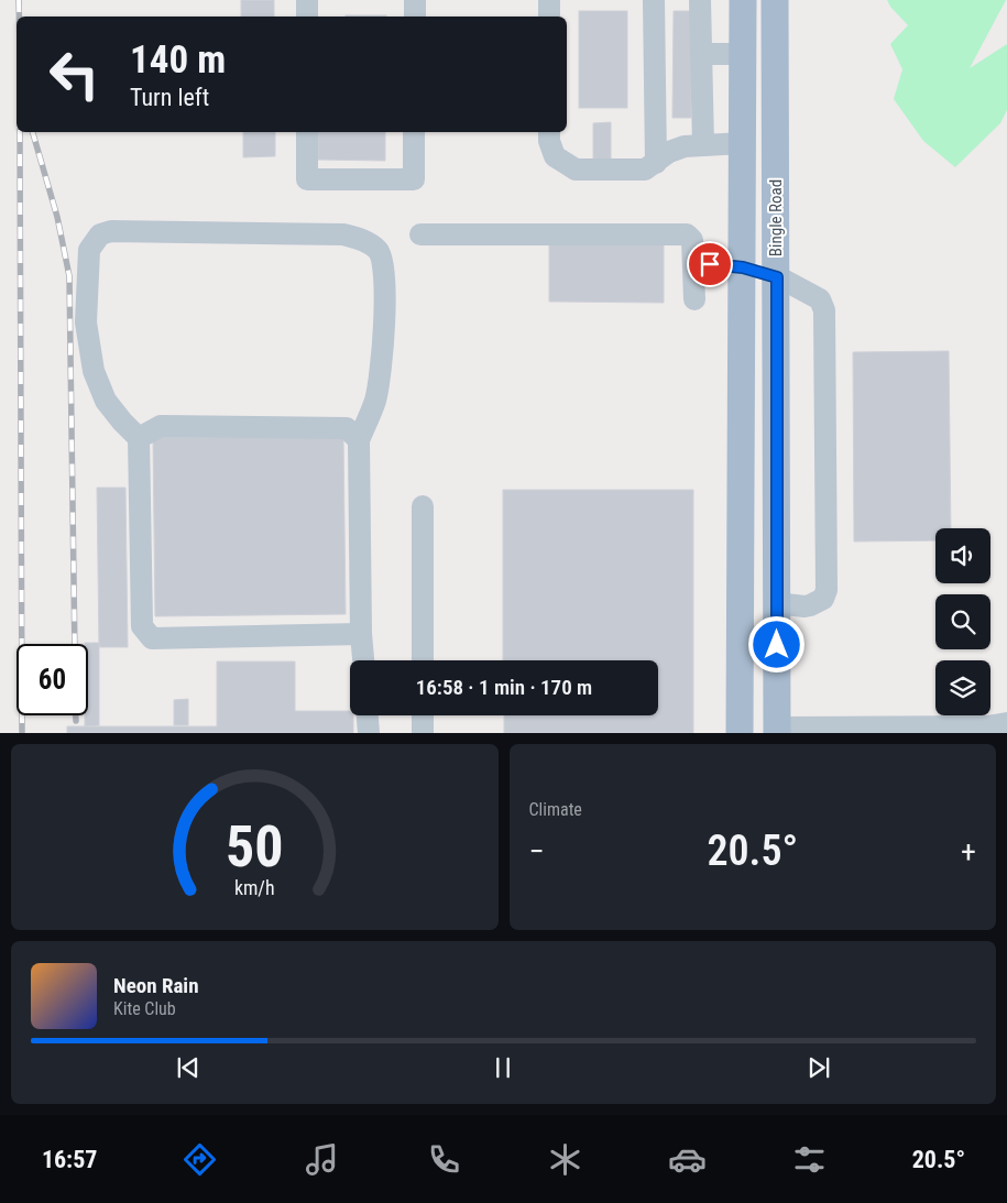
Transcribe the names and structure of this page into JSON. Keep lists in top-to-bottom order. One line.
{"streets":{"main road":["Bingle Road"]},"page":{"turn":["140 m","Turn left"],"limit":"60","trip":"16:58 · 1 min · 170 m","tile":"Climate","heat":["−","20.5°","+"],"song":["Neon Rain","Kite Club"],"tabs":["16:57","20.5°"],"gauge":["50","km/h"]}}
